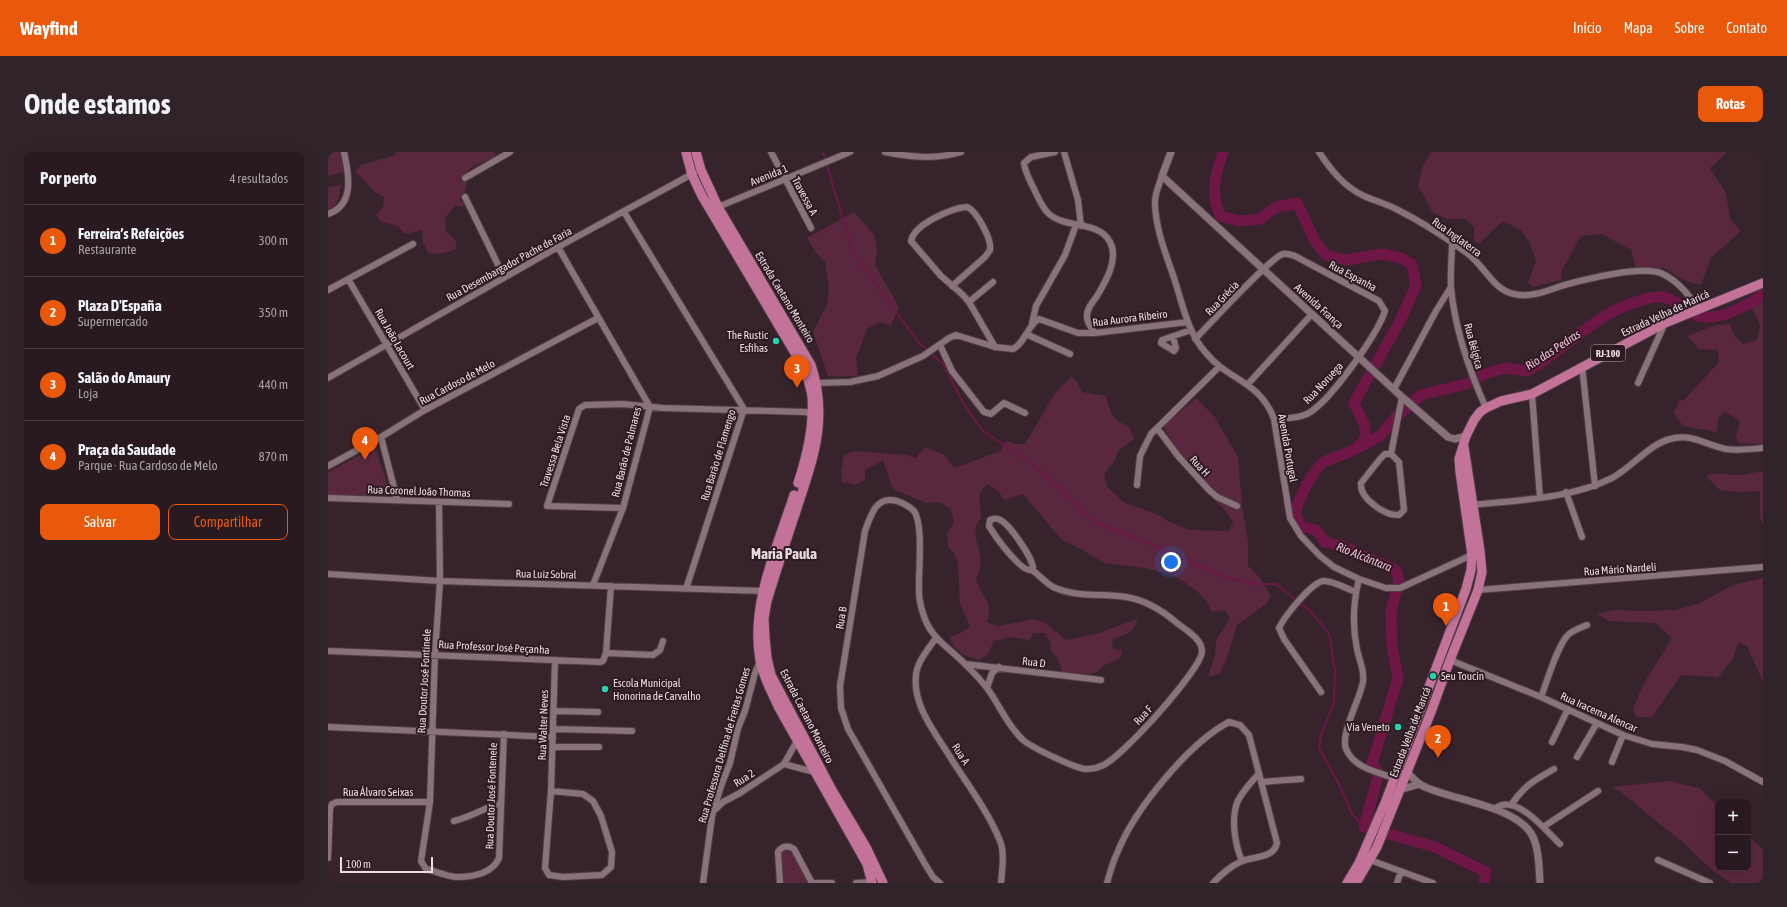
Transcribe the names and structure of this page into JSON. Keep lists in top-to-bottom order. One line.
{"streets":{"main road":["Estrada Caetano Monteiro","Estrada Velha de Maricá","RJ-100"],"street":["Avenida 1","Travessa A","Rua Inglaterra","Rua Desembargador Pache de Faria","Rua Espanha","Rua Grécia","Avenida França","Rua Aurora Ribeiro","Rua João Lacourt","Rua Bélgica","Rua Cardoso de Melo","Rua Noruega","Avenida Portugal","Travessa Bela Vista","Rua Barão de Palmares","Rua Barão de Flamengo","Rua H","Rua Coronel João Thomas","Rua Mário Nardeli","Rua Luiz Sobral","Rua B","Rua Professor José Peçanha","Rua D","Rua Doutor José Fontinele","Rua Iracema Alencar","Rua F","Rua Walter Neves","Rua Professora Delfina de Freitas Gomes","Rua A","Rua 2","Rua Álvaro Seixas","Rua Doutor José Fontenele"]},"crossings":[["Avenida 1","Travessa A"],["Avenida 1","Estrada Caetano Monteiro"],["Rua Inglaterra","Estrada Velha de Maricá"],["Rua Inglaterra","Rua Bélgica"],["Rua Desembargador Pache de Faria","Estrada Caetano Monteiro"],["Rua Desembargador Pache de Faria","Rua João Lacourt"],["Rua Desembargador Pache de Faria","Rua Barão de Palmares"],["Rua Desembargador Pache de Faria","Rua Barão de Flamengo"],["Rua Espanha","Rua Grécia"],["Rua Espanha","Avenida França"],["Rua Espanha","Rua Noruega"],["Estrada Caetano Monteiro","Rua Luiz Sobral"],["Estrada Caetano Monteiro","Rua Professora Delfina de Freitas Gomes"],["Estrada Caetano Monteiro","Rua 2"],["Rua Grécia","Avenida França"],["Rua Grécia","Avenida Portugal"],["Avenida França","Estrada Velha de Maricá"],["Avenida França","Rua Noruega"],["Avenida França","Avenida Portugal"],["Estrada Velha de Maricá","Rua Bélgica"],["Estrada Velha de Maricá","Avenida Portugal"],["Estrada Velha de Maricá","Rua Mário Nardeli"],["Estrada Velha de Maricá","Rua Iracema Alencar"],["Rua Aurora Ribeiro","Avenida Portugal"],["Rua João Lacourt","Rua Cardoso de Melo"],["Rua Cardoso de Melo","Rua Barão de Palmares"],["Rua Noruega","Avenida Portugal"],["Travessa Bela Vista","Rua Barão de Palmares"],["Rua Barão de Palmares","Rua Luiz Sobral"],["Rua Barão de Flamengo","Rua Luiz Sobral"],["Rua Coronel João Thomas","Rua Doutor José Fontinele"],["Rua Luiz Sobral","Rua Doutor José Fontinele"],["Rua B","Rua F"],["Rua B","Rua A"],["Rua Professor José Peçanha","Rua Doutor José Fontinele"],["Rua Professor José Peçanha","Rua Walter Neves"],["Rua D","Rua F"],["Rua Doutor José Fontinele","Rua Álvaro Seixas"],["Rua Doutor José Fontinele","Rua Doutor José Fontenele"],["Rua F","Rua A"],["Rua Professora Delfina de Freitas Gomes","Rua 2"]],"districts":["Maria Paula"],"water":["Rio das Pedras","Rio Alcântara"],"places":["The Rustic Esfihas","Seu Toucin","Escola Municipal Honorina de Carvalho","Via Veneto"],"scale_bar":"100 m","page":{"header":"Wayfind","nav":["Início","Mapa","Sobre","Contato"],"buttons":["Rotas",["Salvar","Compartilhar"]],"title":"Onde estamos","heading":["Por perto","4 resultados"],"list":[{"mark":"1","name":"Ferreira’s Refeições","note":"Restaurante","value":"300 m"},{"mark":"2","name":"Plaza D'España","note":"Supermercado","value":"350 m"},{"mark":"3","name":"Salão do Amaury","note":"Loja","value":"440 m"},{"mark":"4","name":"Praça da Saudade","note":"Parque · Rua Cardoso de Melo","value":"870 m"}],"pins":["3","4","1","2"],"map_buttons":["+","−"],"scale":"100 m"}}
